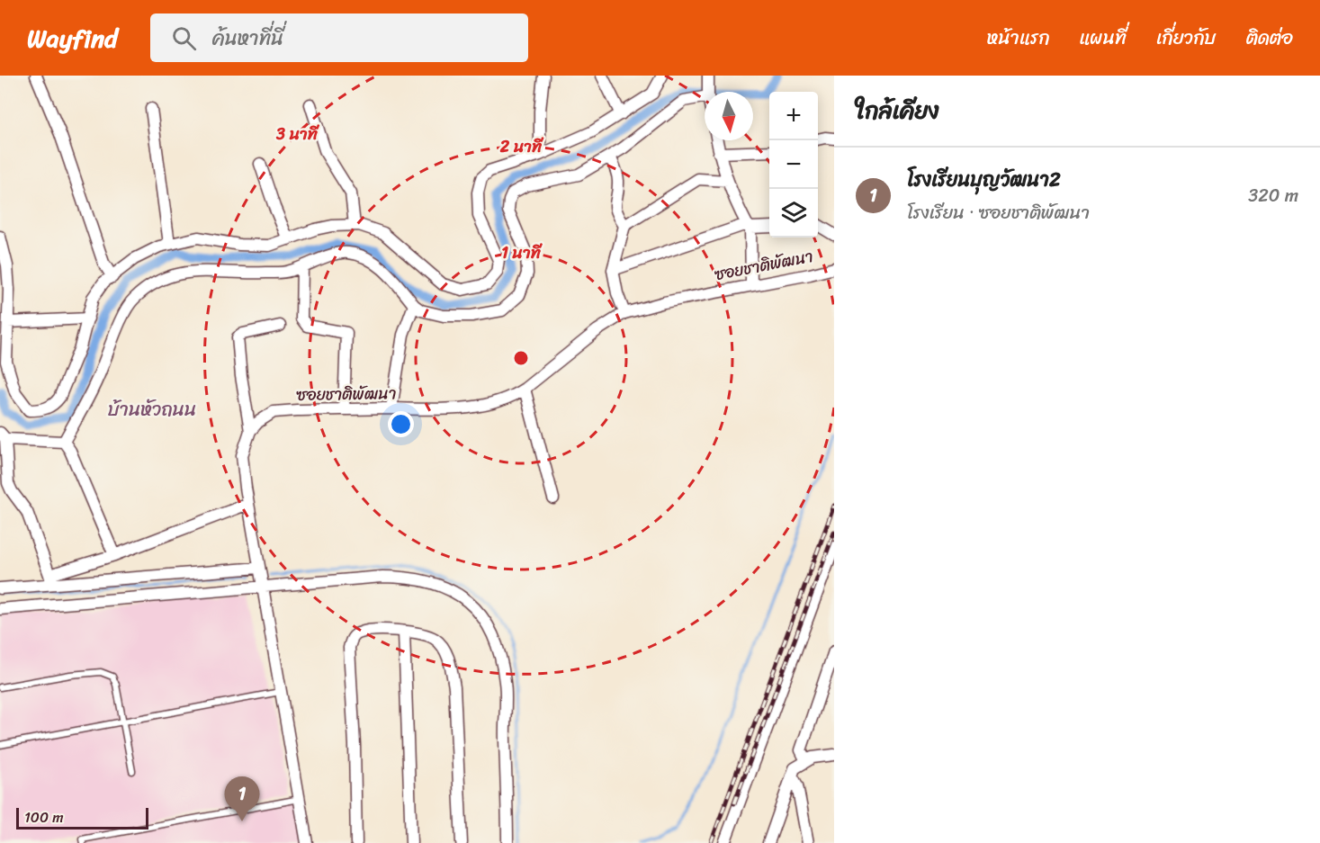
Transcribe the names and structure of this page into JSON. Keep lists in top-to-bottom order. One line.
{"streets":{"street":["ซอยชาติพัฒนา"]},"districts":["บ้านหัวถนน"],"scale_bar":"100 m","north":"bottom","page":{"header":"Wayfind","search":"ค้นหาที่นี่","nav":["หน้าแรก","แผนที่","เกี่ยวกับ","ติดต่อ"],"heading":"ใกล้เคียง","map_buttons":["+","−"],"list":[{"mark":"1","name":"โรงเรียนบุญวัฒนา2","note":"โรงเรียน · ซอยชาติพัฒนา","value":"320 m"}],"pins":"1","scale":"100 m"},"rings":["3 นาที","2 นาที","1 นาที"]}
